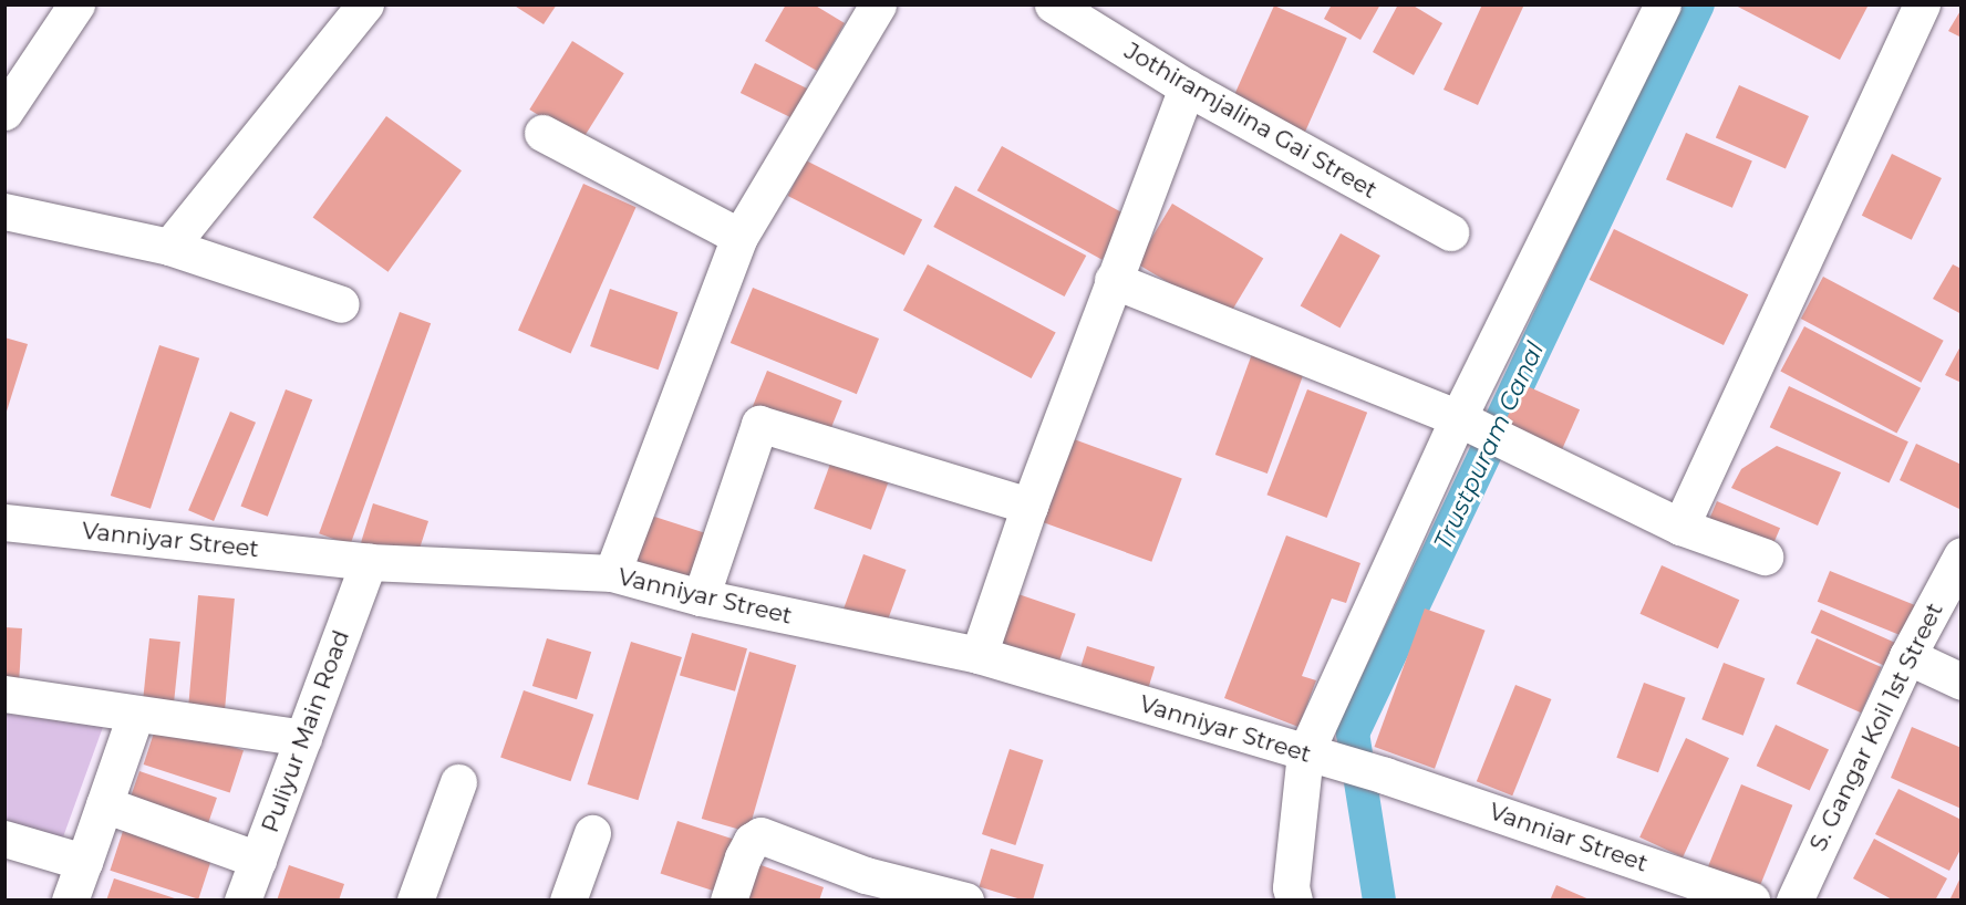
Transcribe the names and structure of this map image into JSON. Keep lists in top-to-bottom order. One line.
{"streets":{"street":["Jothiramjalina Gai Street","Vanniyar Street","S. Gangar Koil 1st Street","Puliyur Main Road","Vanniar Street"]},"crossings":[["Vanniyar Street","Puliyur Main Road"],["Vanniyar Street","Vanniar Street"]],"water":["Trustpuram Canal"]}
